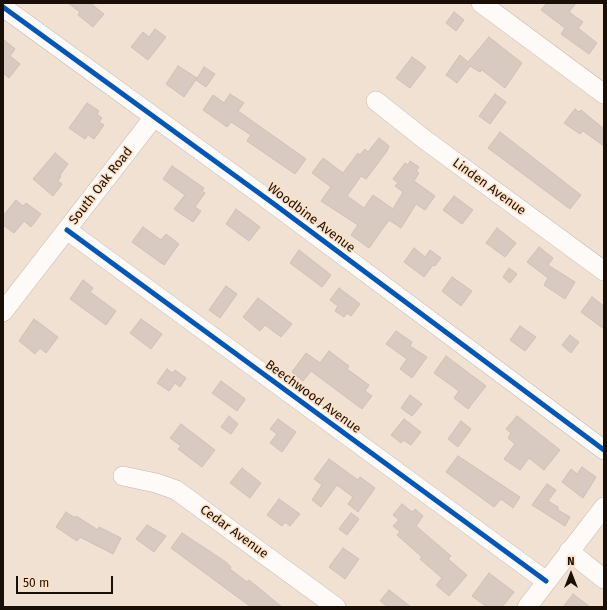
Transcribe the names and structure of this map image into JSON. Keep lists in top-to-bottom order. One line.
{"streets":{"street":["South Oak Road","Linden Avenue","Woodbine Avenue","Beechwood Avenue","Cedar Avenue"]},"crossings":[["South Oak Road","Woodbine Avenue"],["South Oak Road","Beechwood Avenue"]],"scale_bar":"50 m","north":"top"}
